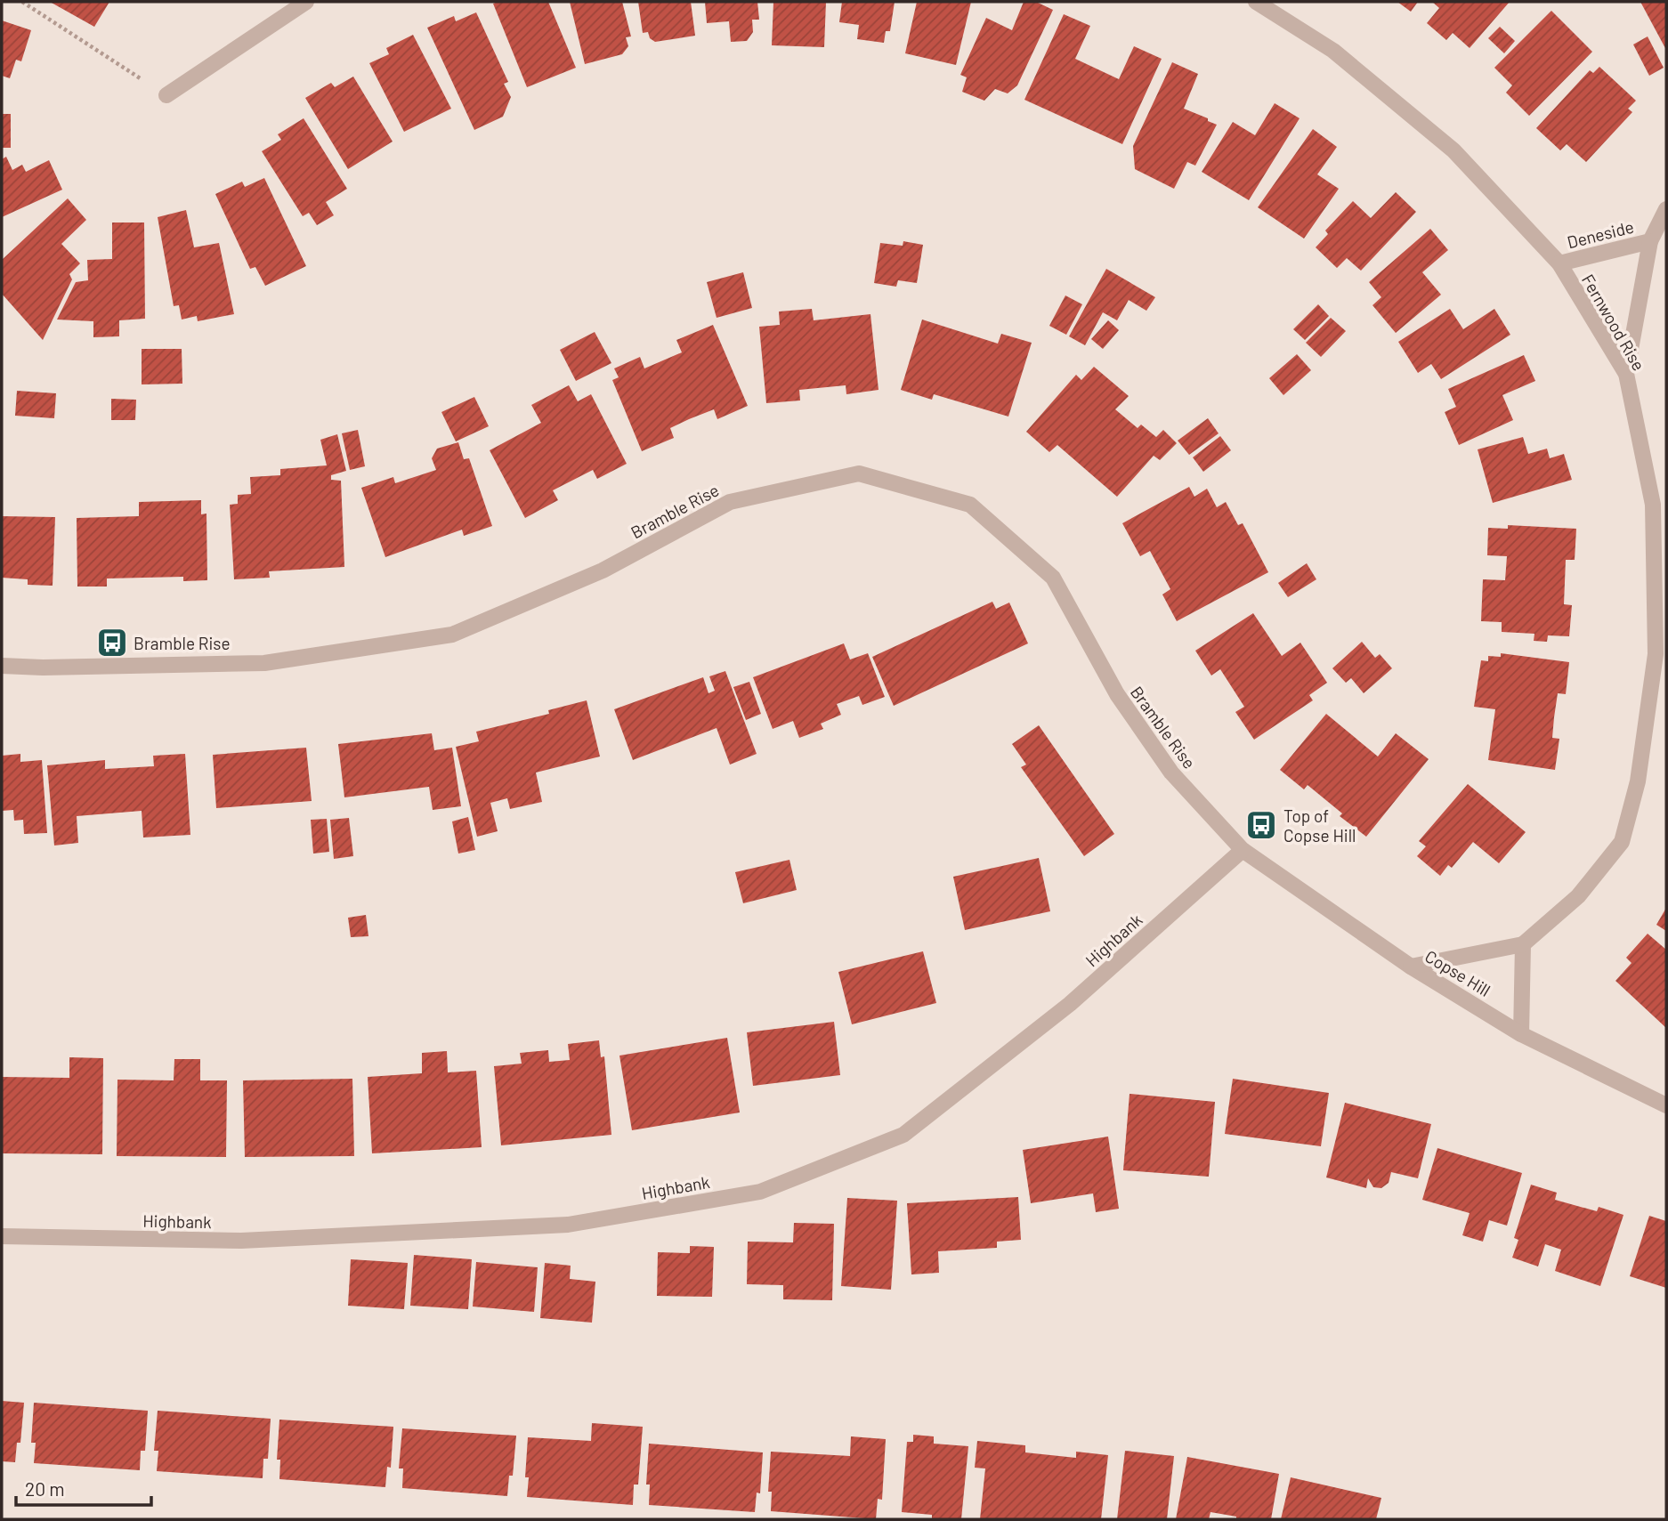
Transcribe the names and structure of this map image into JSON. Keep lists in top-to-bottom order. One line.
{"streets":{"street":["Deneside","Fernwood Rise","Bramble Rise","Highbank","Copse Hill"]},"crossings":[["Deneside","Fernwood Rise"],["Fernwood Rise","Copse Hill"],["Bramble Rise","Highbank"],["Bramble Rise","Copse Hill"],["Highbank","Copse Hill"]],"places":{"bus stop":["Bramble Rise","Top of Copse Hill"]},"scale_bar":"20 m"}
